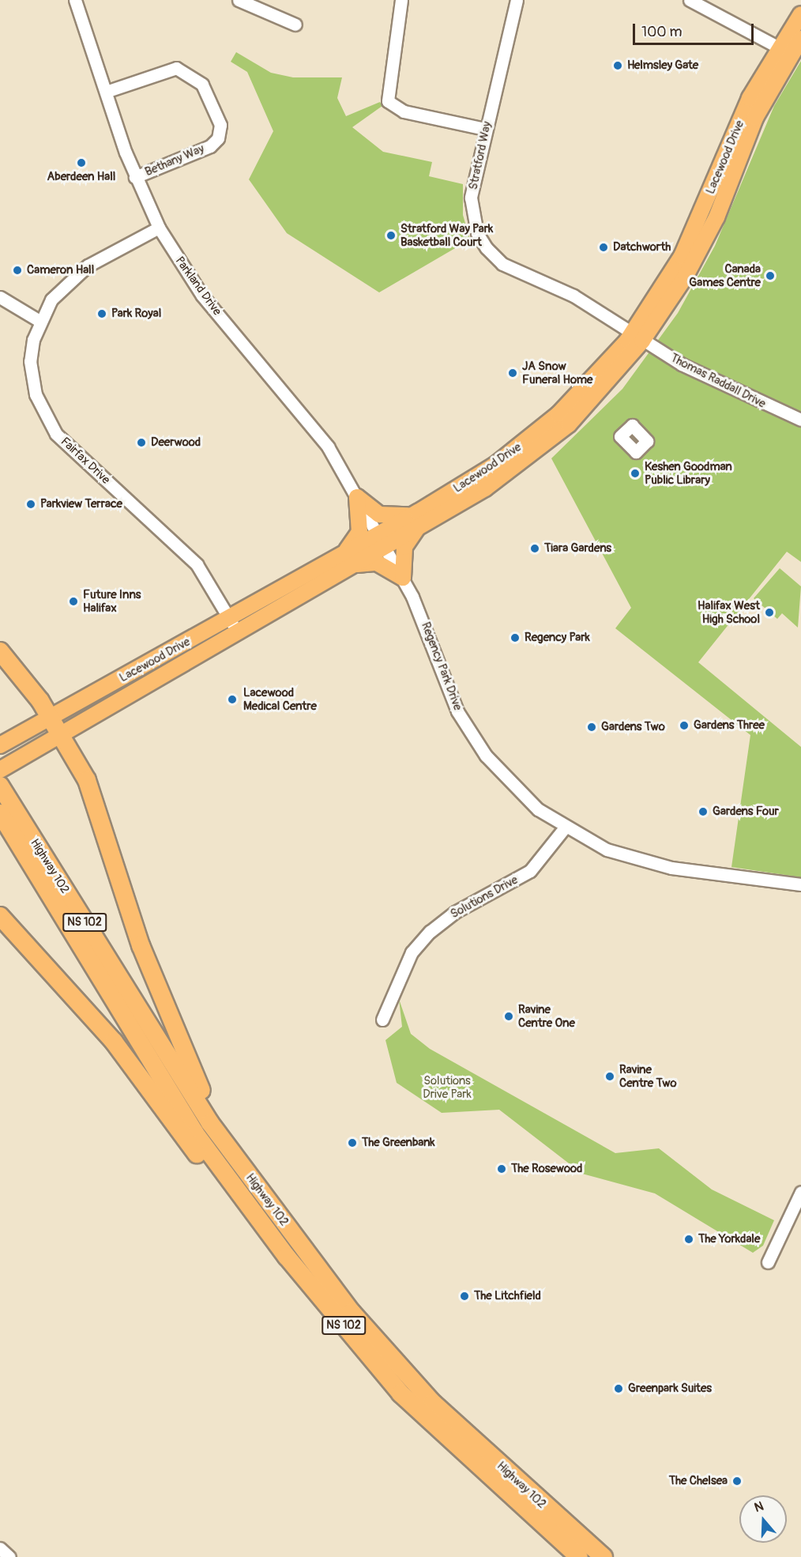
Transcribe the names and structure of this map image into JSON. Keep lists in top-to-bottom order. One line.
{"streets":{"highway":["Highway 102","NS 102"],"main road":["Lacewood Drive"],"street":["Stratford Way","Bethany Way","Parkland Drive","Thomas Raddall Drive","Fairfax Drive","Regency Park Drive","Solutions Drive"]},"crossings":[["Stratford Way","Lacewood Drive"],["Stratford Way","Thomas Raddall Drive"],["Lacewood Drive","Parkland Drive"],["Lacewood Drive","Thomas Raddall Drive"],["Lacewood Drive","Fairfax Drive"],["Lacewood Drive","Regency Park Drive"],["Bethany Way","Parkland Drive"],["Parkland Drive","Fairfax Drive"],["Parkland Drive","Regency Park Drive"],["Regency Park Drive","Solutions Drive"]],"parks":["Solutions Drive Park"],"places":["Helmsley Gate","Aberdeen Hall","Stratford Way Park Basketball Court","Datchworth","Cameron Hall","Canada Games Centre","Park Royal","JA Snow Funeral Home","Deerwood","Keshen Goodman Public Library","Parkview Terrace","Tiara Gardens","Future Inns Halifax","Halifax West High School","Regency Park","Lacewood Medical Centre","Gardens Three","Gardens Two","Gardens Four","Ravine Centre One","Ravine Centre Two","The Greenbank","The Rosewood","The Yorkdale","The Litchfield","Greenpark Suites","The Chelsea"],"scale_bar":"100 m","north":"top"}
